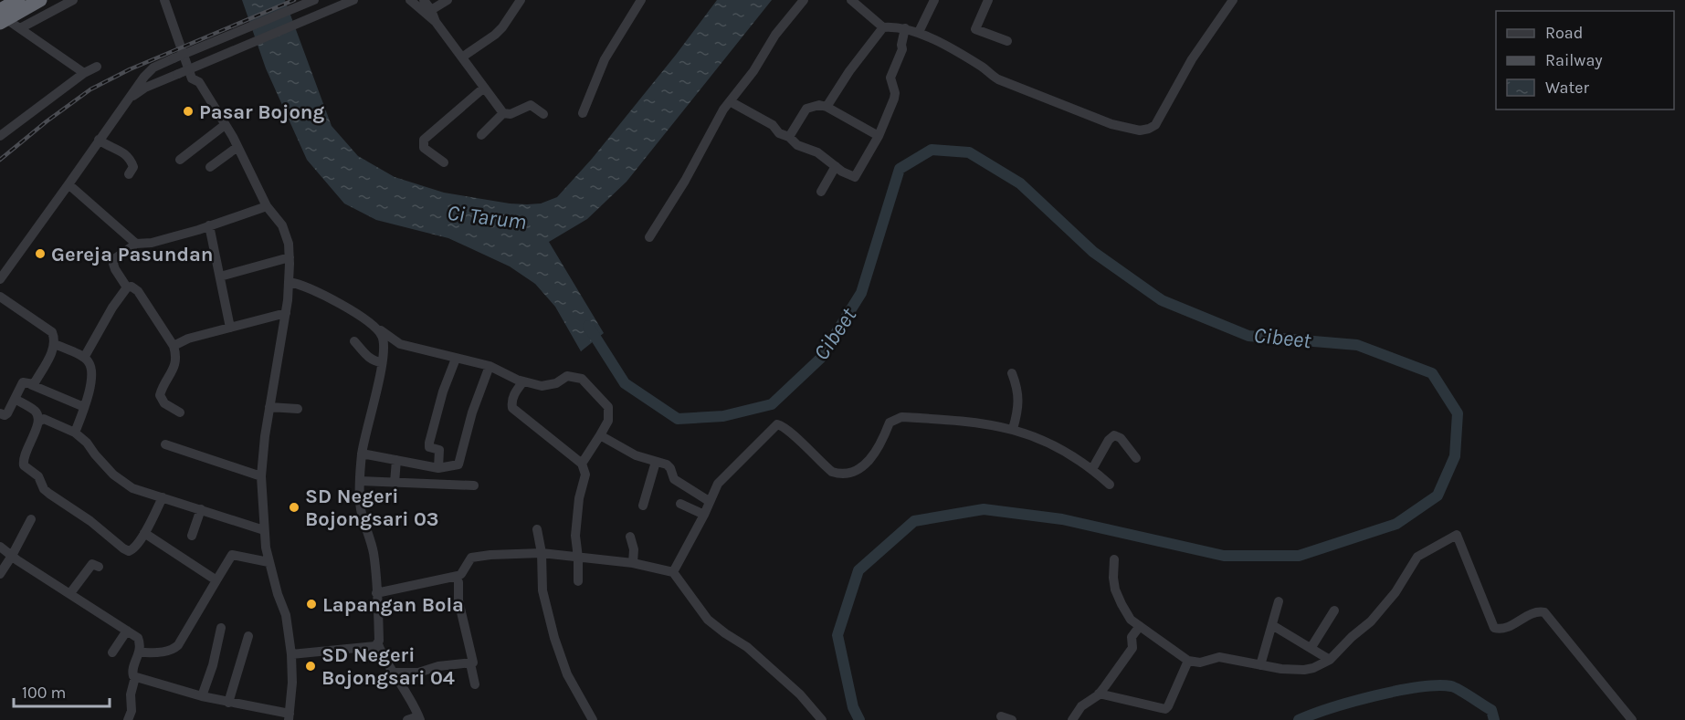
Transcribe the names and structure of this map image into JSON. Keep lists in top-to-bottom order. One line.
{"water":["Ci Tarum","Cibeet"],"places":["Pasar Bojong","Gereja Pasundan","SD Negeri Bojongsari 03","Lapangan Bola","SD Negeri Bojongsari 04"],"legend":["Road","Railway","Water"],"scale_bar":"100 m"}
